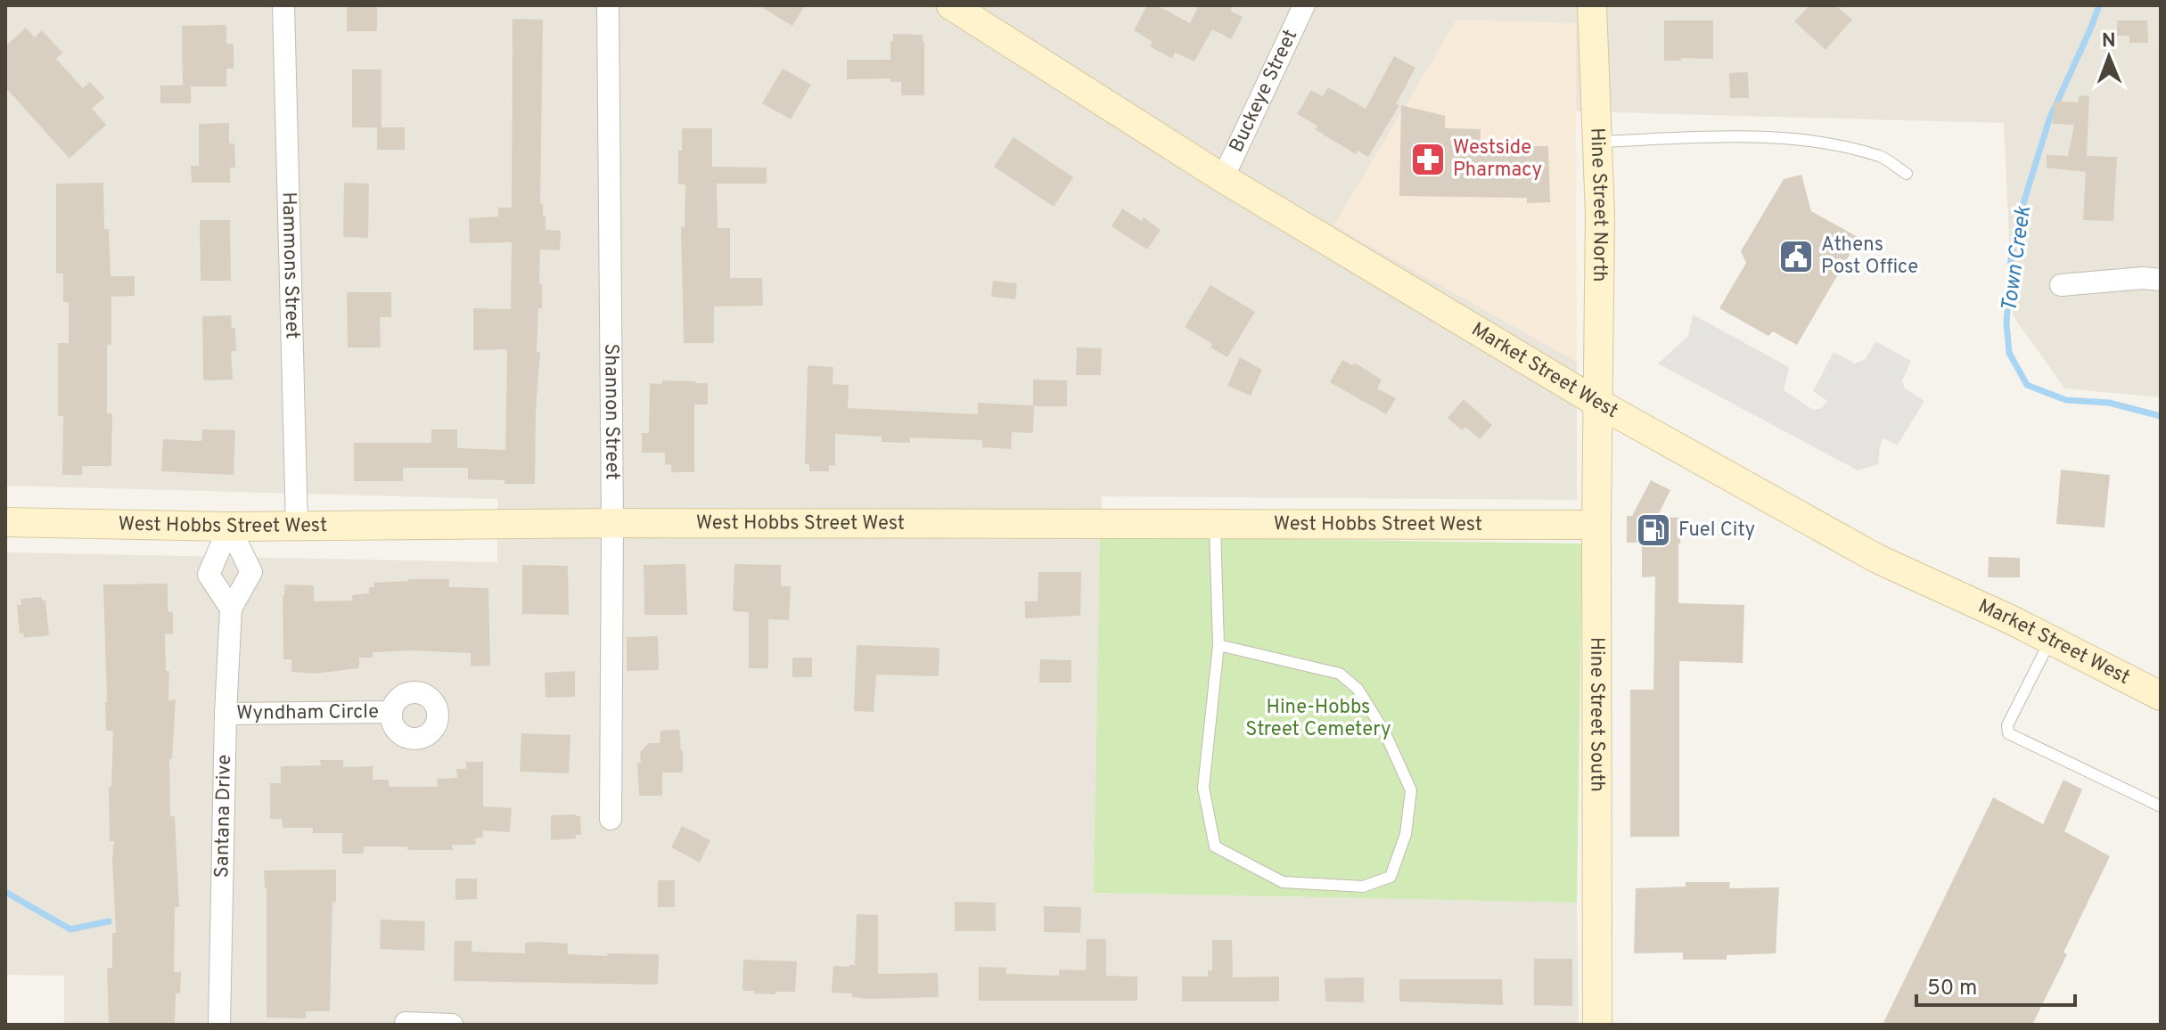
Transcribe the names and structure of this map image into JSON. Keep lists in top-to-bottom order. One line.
{"streets":{"street":["Buckeye Street","Hine Street North","Hammons Street","Market Street West","Shannon Street","West Hobbs Street West","Wyndham Circle","Hine Street South","Santana Drive"]},"crossings":[["Buckeye Street","Market Street West"],["Hine Street North","Market Street West"],["Hine Street North","Hine Street South"],["Hammons Street","West Hobbs Street West"],["Market Street West","Hine Street South"],["Shannon Street","West Hobbs Street West"],["West Hobbs Street West","Hine Street South"],["West Hobbs Street West","Santana Drive"],["Wyndham Circle","Santana Drive"]],"water":["Town Creek"],"parks":["Hine-Hobbs Street Cemetery"],"places":{"pharmacy":["Westside Pharmacy"],"public building":["Athens Post Office"],"fuel station":["Fuel City"]},"scale_bar":"50 m","north":"top"}
